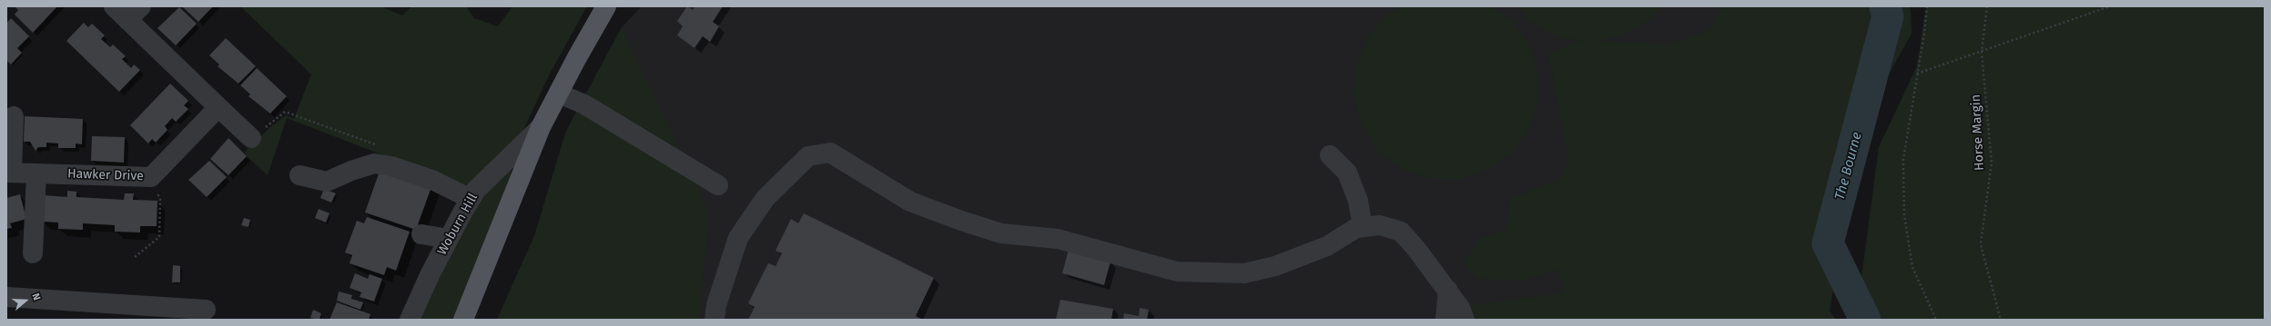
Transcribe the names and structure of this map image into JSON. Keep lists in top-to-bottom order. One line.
{"streets":{"main road":["Woburn Hill"],"street":["Hawker Drive"],"path":["Horse Margin"]},"water":["The Bourne"],"north":"right"}
